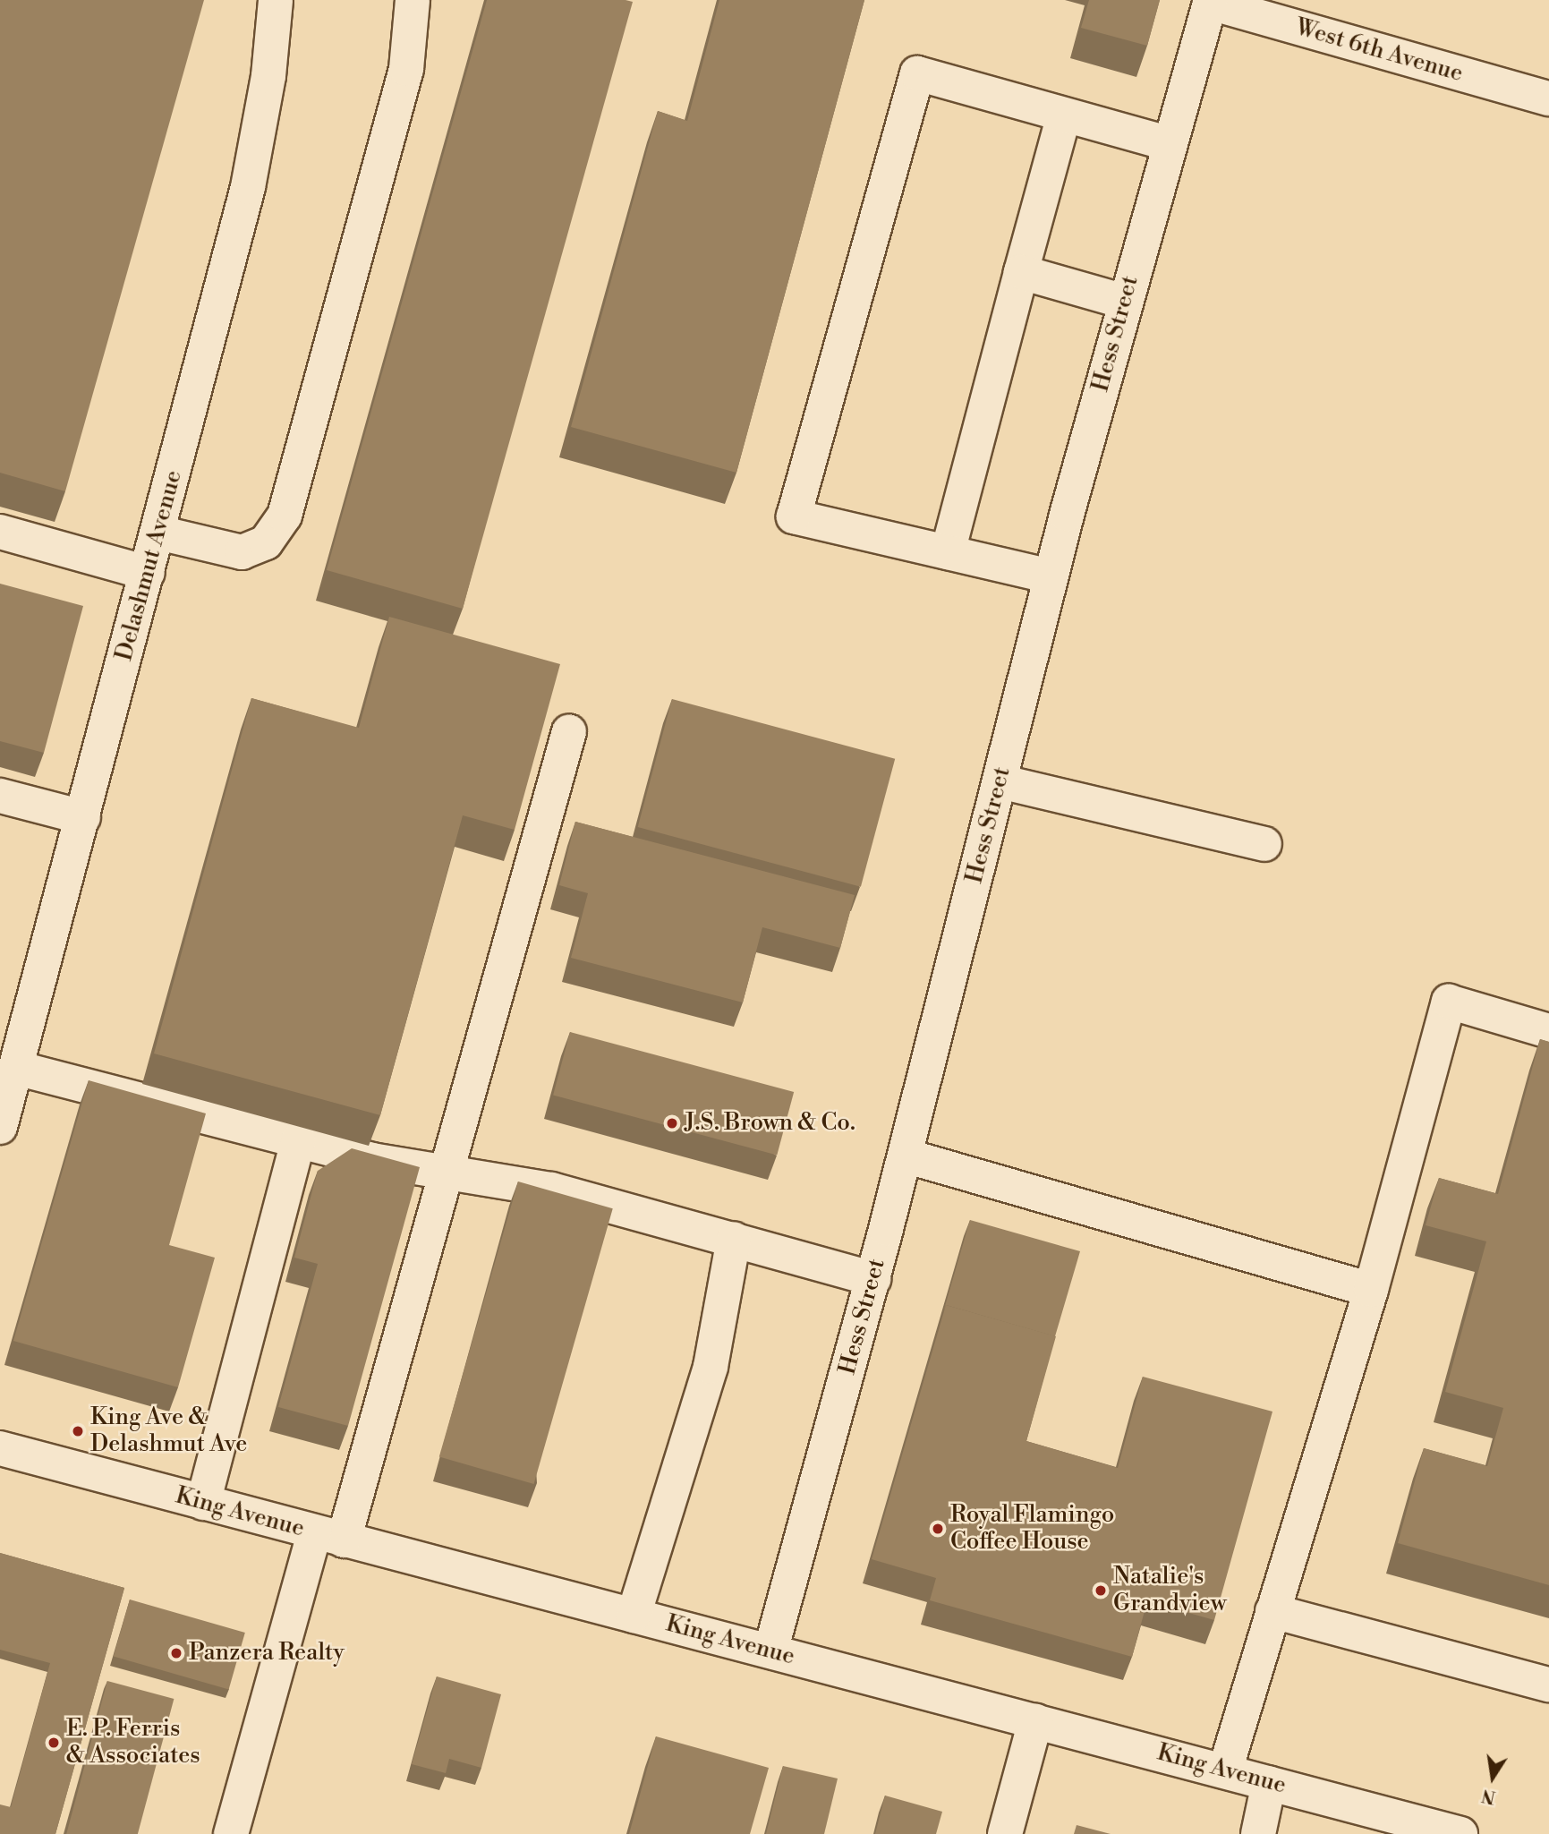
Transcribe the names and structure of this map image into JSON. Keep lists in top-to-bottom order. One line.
{"streets":{"street":["West 6th Avenue","Hess Street","Delashmut Avenue","King Avenue"]},"crossings":[["West 6th Avenue","Hess Street"],["Hess Street","King Avenue"]],"places":["J.S. Brown & Co.","King Ave & Delashmut Ave","Royal Flamingo Coffee House","Natalie's Grandview","Panzera Realty","E. P. Ferris & Associates"],"north":"bottom"}
